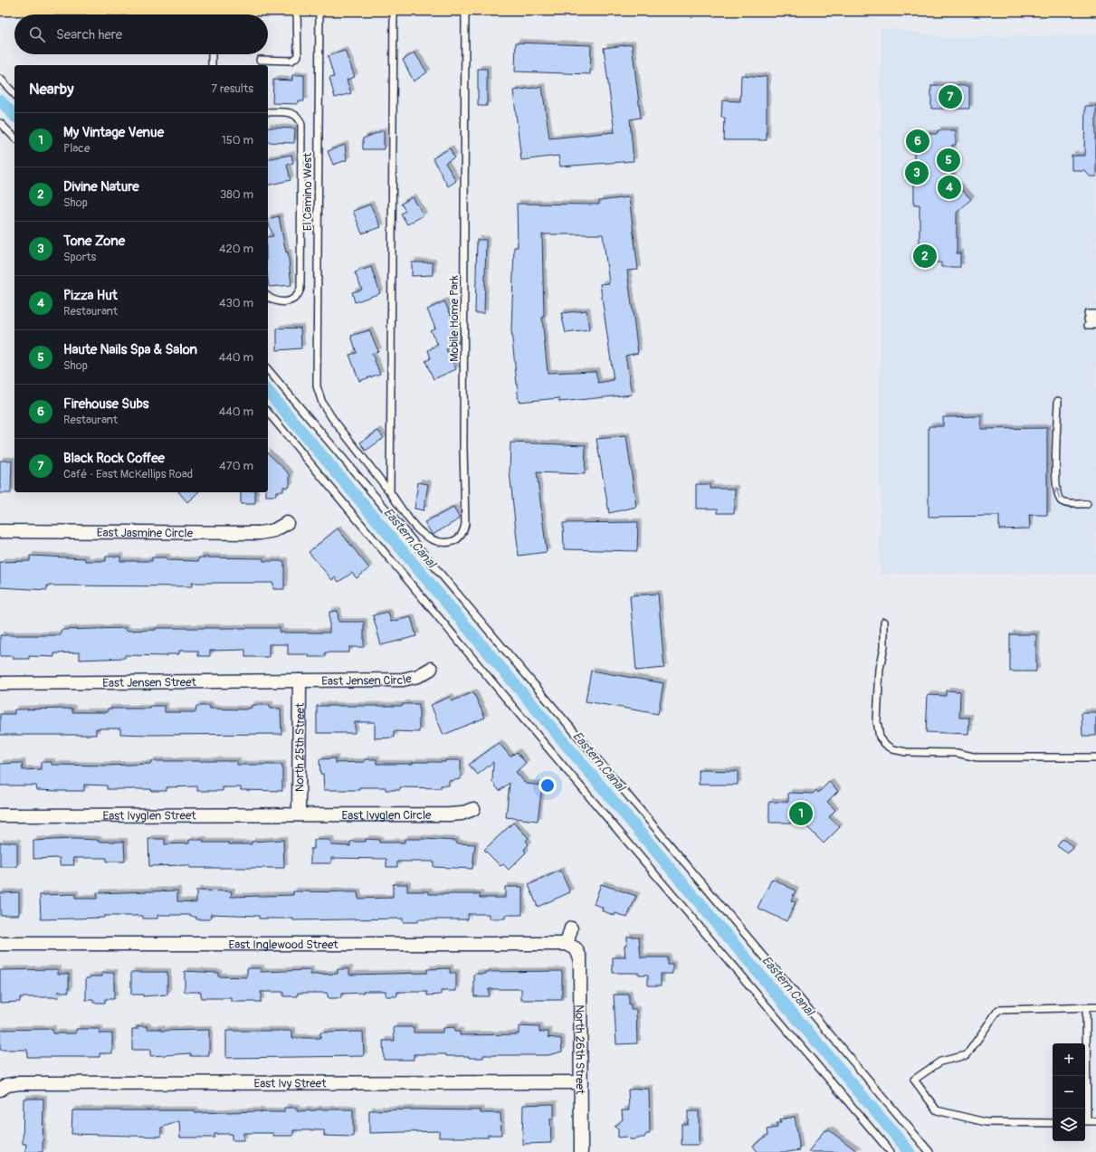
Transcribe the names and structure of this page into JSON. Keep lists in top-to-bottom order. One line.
{"streets":{"street":["East Jasmine Circle","East Jensen Circle","East Jensen Street","North 25th Street","East Ivyglen Street","East Ivyglen Circle","East Inglewood Street","North 26th Street","East Ivy Street"],"lane":["El Camino West","Mobile Home Park"]},"crossings":[["El Camino West","Mobile Home Park"],["East Jensen Circle","East Jensen Street"],["East Jensen Circle","North 25th Street"],["East Jensen Street","North 25th Street"],["North 25th Street","East Ivyglen Street"],["North 25th Street","East Ivyglen Circle"],["East Ivyglen Street","East Ivyglen Circle"],["East Inglewood Street","North 26th Street"],["North 26th Street","East Ivy Street"]],"water":["Eastern Canal"],"page":{"search":"Search here","heading":["Nearby","7 results"],"pins":["7","6","5","3","4","2","1"],"list":[{"mark":"1","name":"My Vintage Venue","note":"Place","value":"150 m"},{"mark":"2","name":"Divine Nature","note":"Shop","value":"380 m"},{"mark":"3","name":"Tone Zone","note":"Sports","value":"420 m"},{"mark":"4","name":"Pizza Hut","note":"Restaurant","value":"430 m"},{"mark":"5","name":"Haute Nails Spa & Salon","note":"Shop","value":"440 m"},{"mark":"6","name":"Firehouse Subs","note":"Restaurant","value":"440 m"},{"mark":"7","name":"Black Rock Coffee","note":"Café · East McKellips Road","value":"470 m"}],"map_buttons":["+","−"]}}
